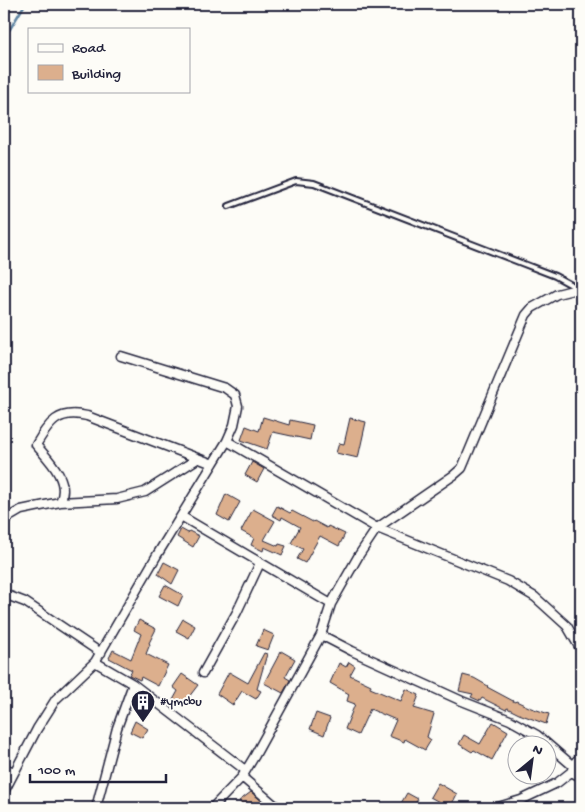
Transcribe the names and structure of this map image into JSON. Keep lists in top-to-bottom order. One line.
{"places":{"building":["#ymcbu"]},"legend":["Road","Building"],"scale_bar":"100 m","north":"top right"}
